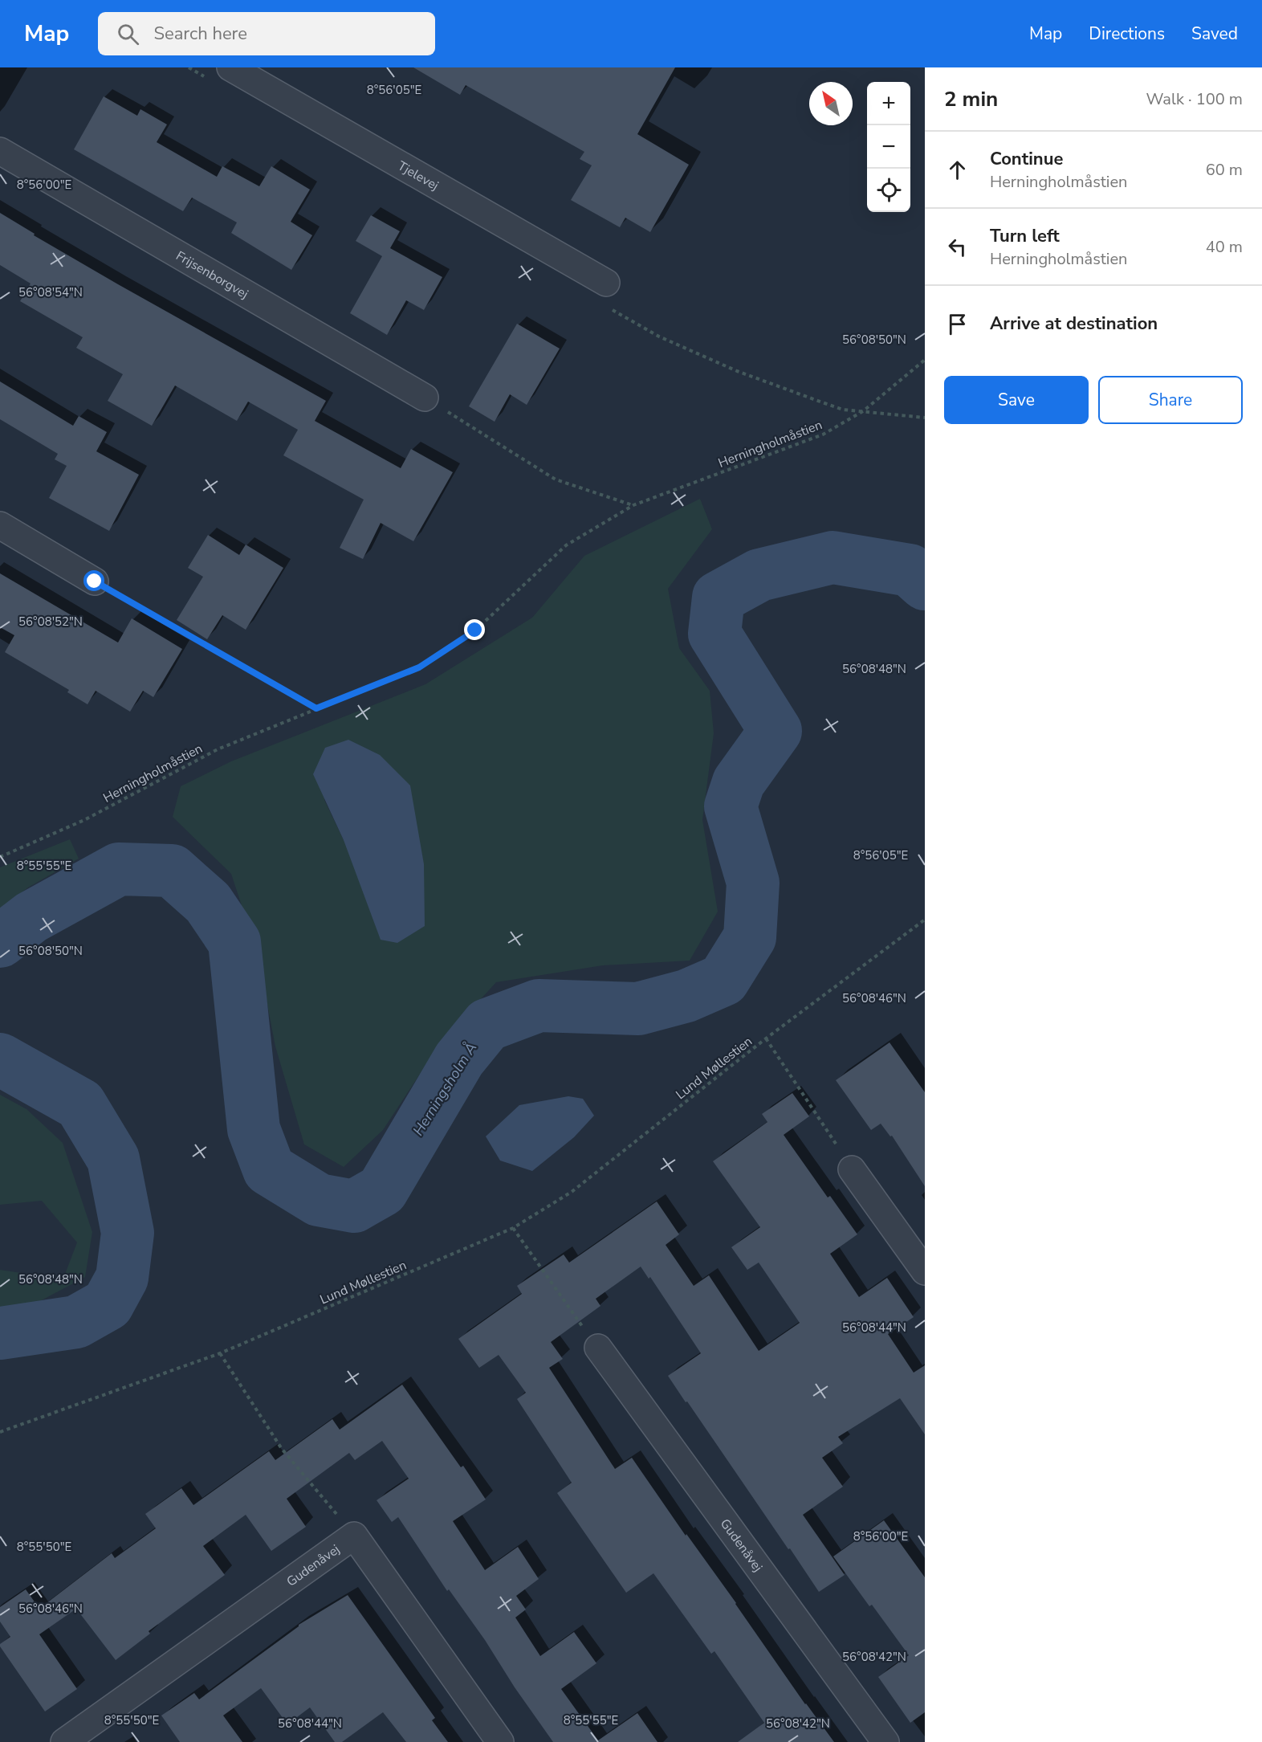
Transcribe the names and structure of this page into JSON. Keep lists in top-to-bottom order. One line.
{"streets":{"street":["Tjelevej","Frijsenborgvej","Gudenåvej"],"path":["Herningholmåstien","Lund Møllestien"]},"water":["Herningsholm Å"],"north":"top left","page":{"header":"Map","search":"Search here","nav":["Map","Directions","Saved"],"heading":["2 min","Walk · 100 m"],"map_buttons":["+","−"],"list":[["Continue","Herningholmåstien","60 m"],["Turn left","Herningholmåstien","40 m"],"Arrive at destination"],"buttons":["Save","Share"]},"coordinates":["8°56'05\"E","8°56'00\"E","56°08'54\"N","56°08'50\"N","56°08'52\"N","56°08'48\"N","8°55'55\"E","56°08'46\"N","56°08'44\"N","8°55'50\"E","56°08'42\"N"]}
